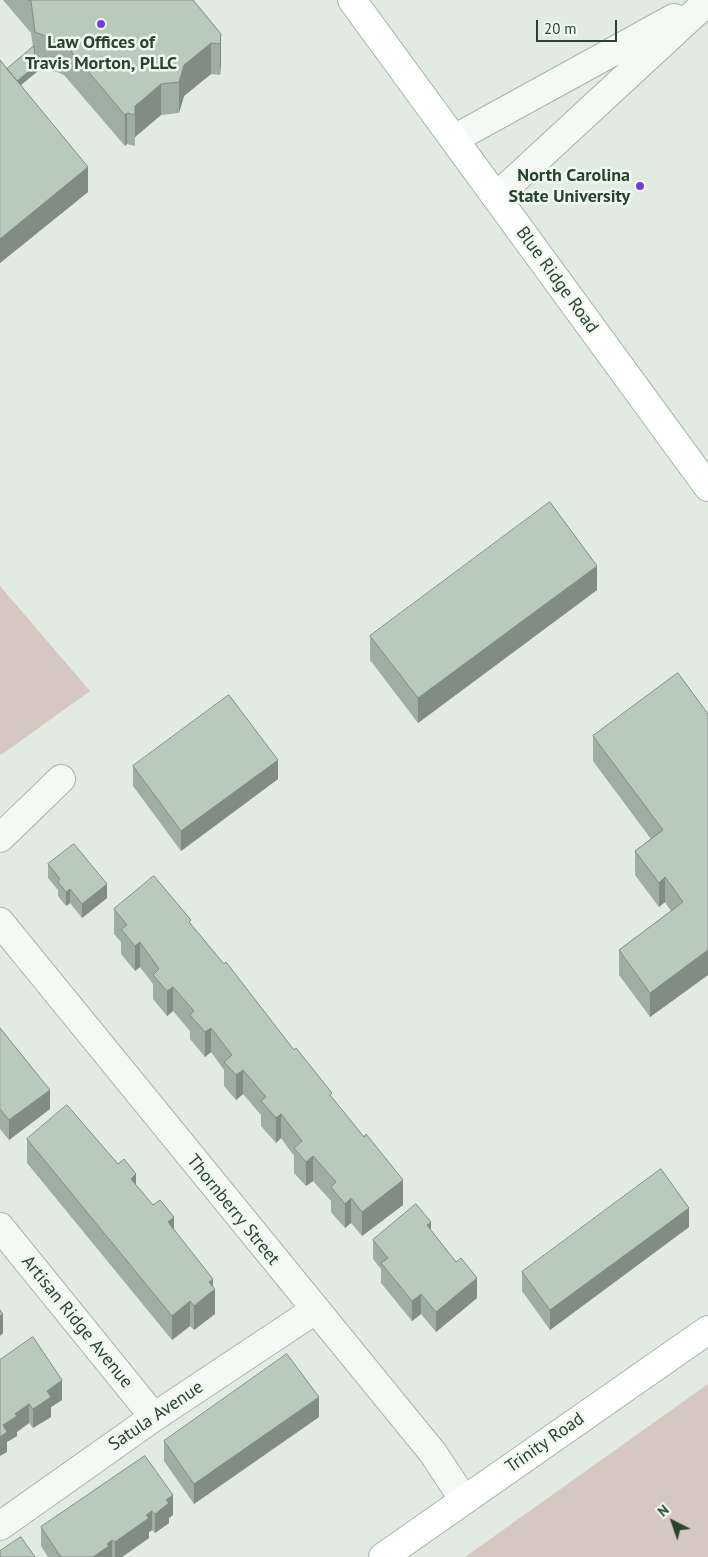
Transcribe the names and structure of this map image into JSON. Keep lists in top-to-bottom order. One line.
{"streets":{"main road":["Blue Ridge Road","Trinity Road"],"street":["Thornberry Street","Artisan Ridge Avenue","Satula Avenue"]},"crossings":[["Thornberry Street","Satula Avenue"],["Thornberry Street","Trinity Road"],["Artisan Ridge Avenue","Satula Avenue"]],"places":["Law Offices of Travis Morton, PLLC","North Carolina State University"],"scale_bar":"20 m","north":"top left"}
